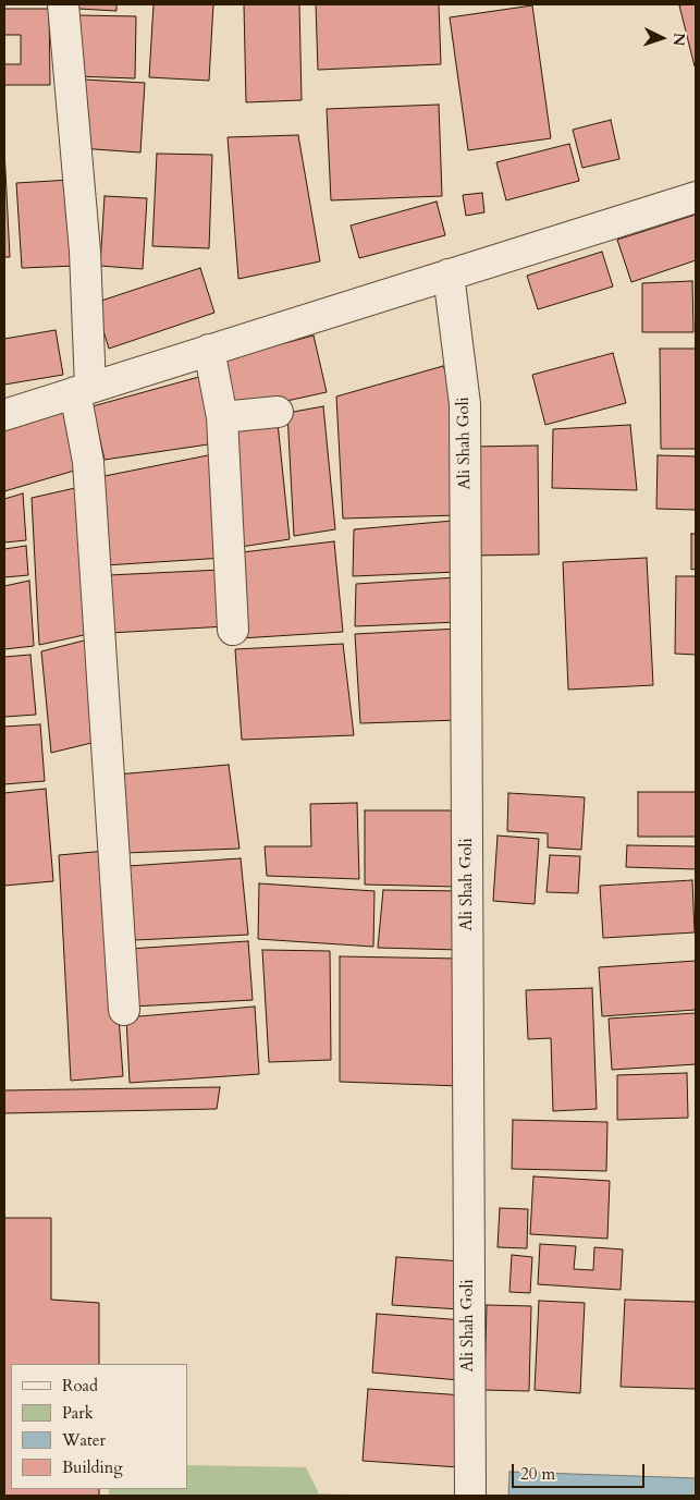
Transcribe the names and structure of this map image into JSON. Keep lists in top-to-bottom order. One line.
{"streets":{"street":["Ali Shah Goli"]},"legend":["Road","Park","Water","Building"],"scale_bar":"20 m","north":"right"}
